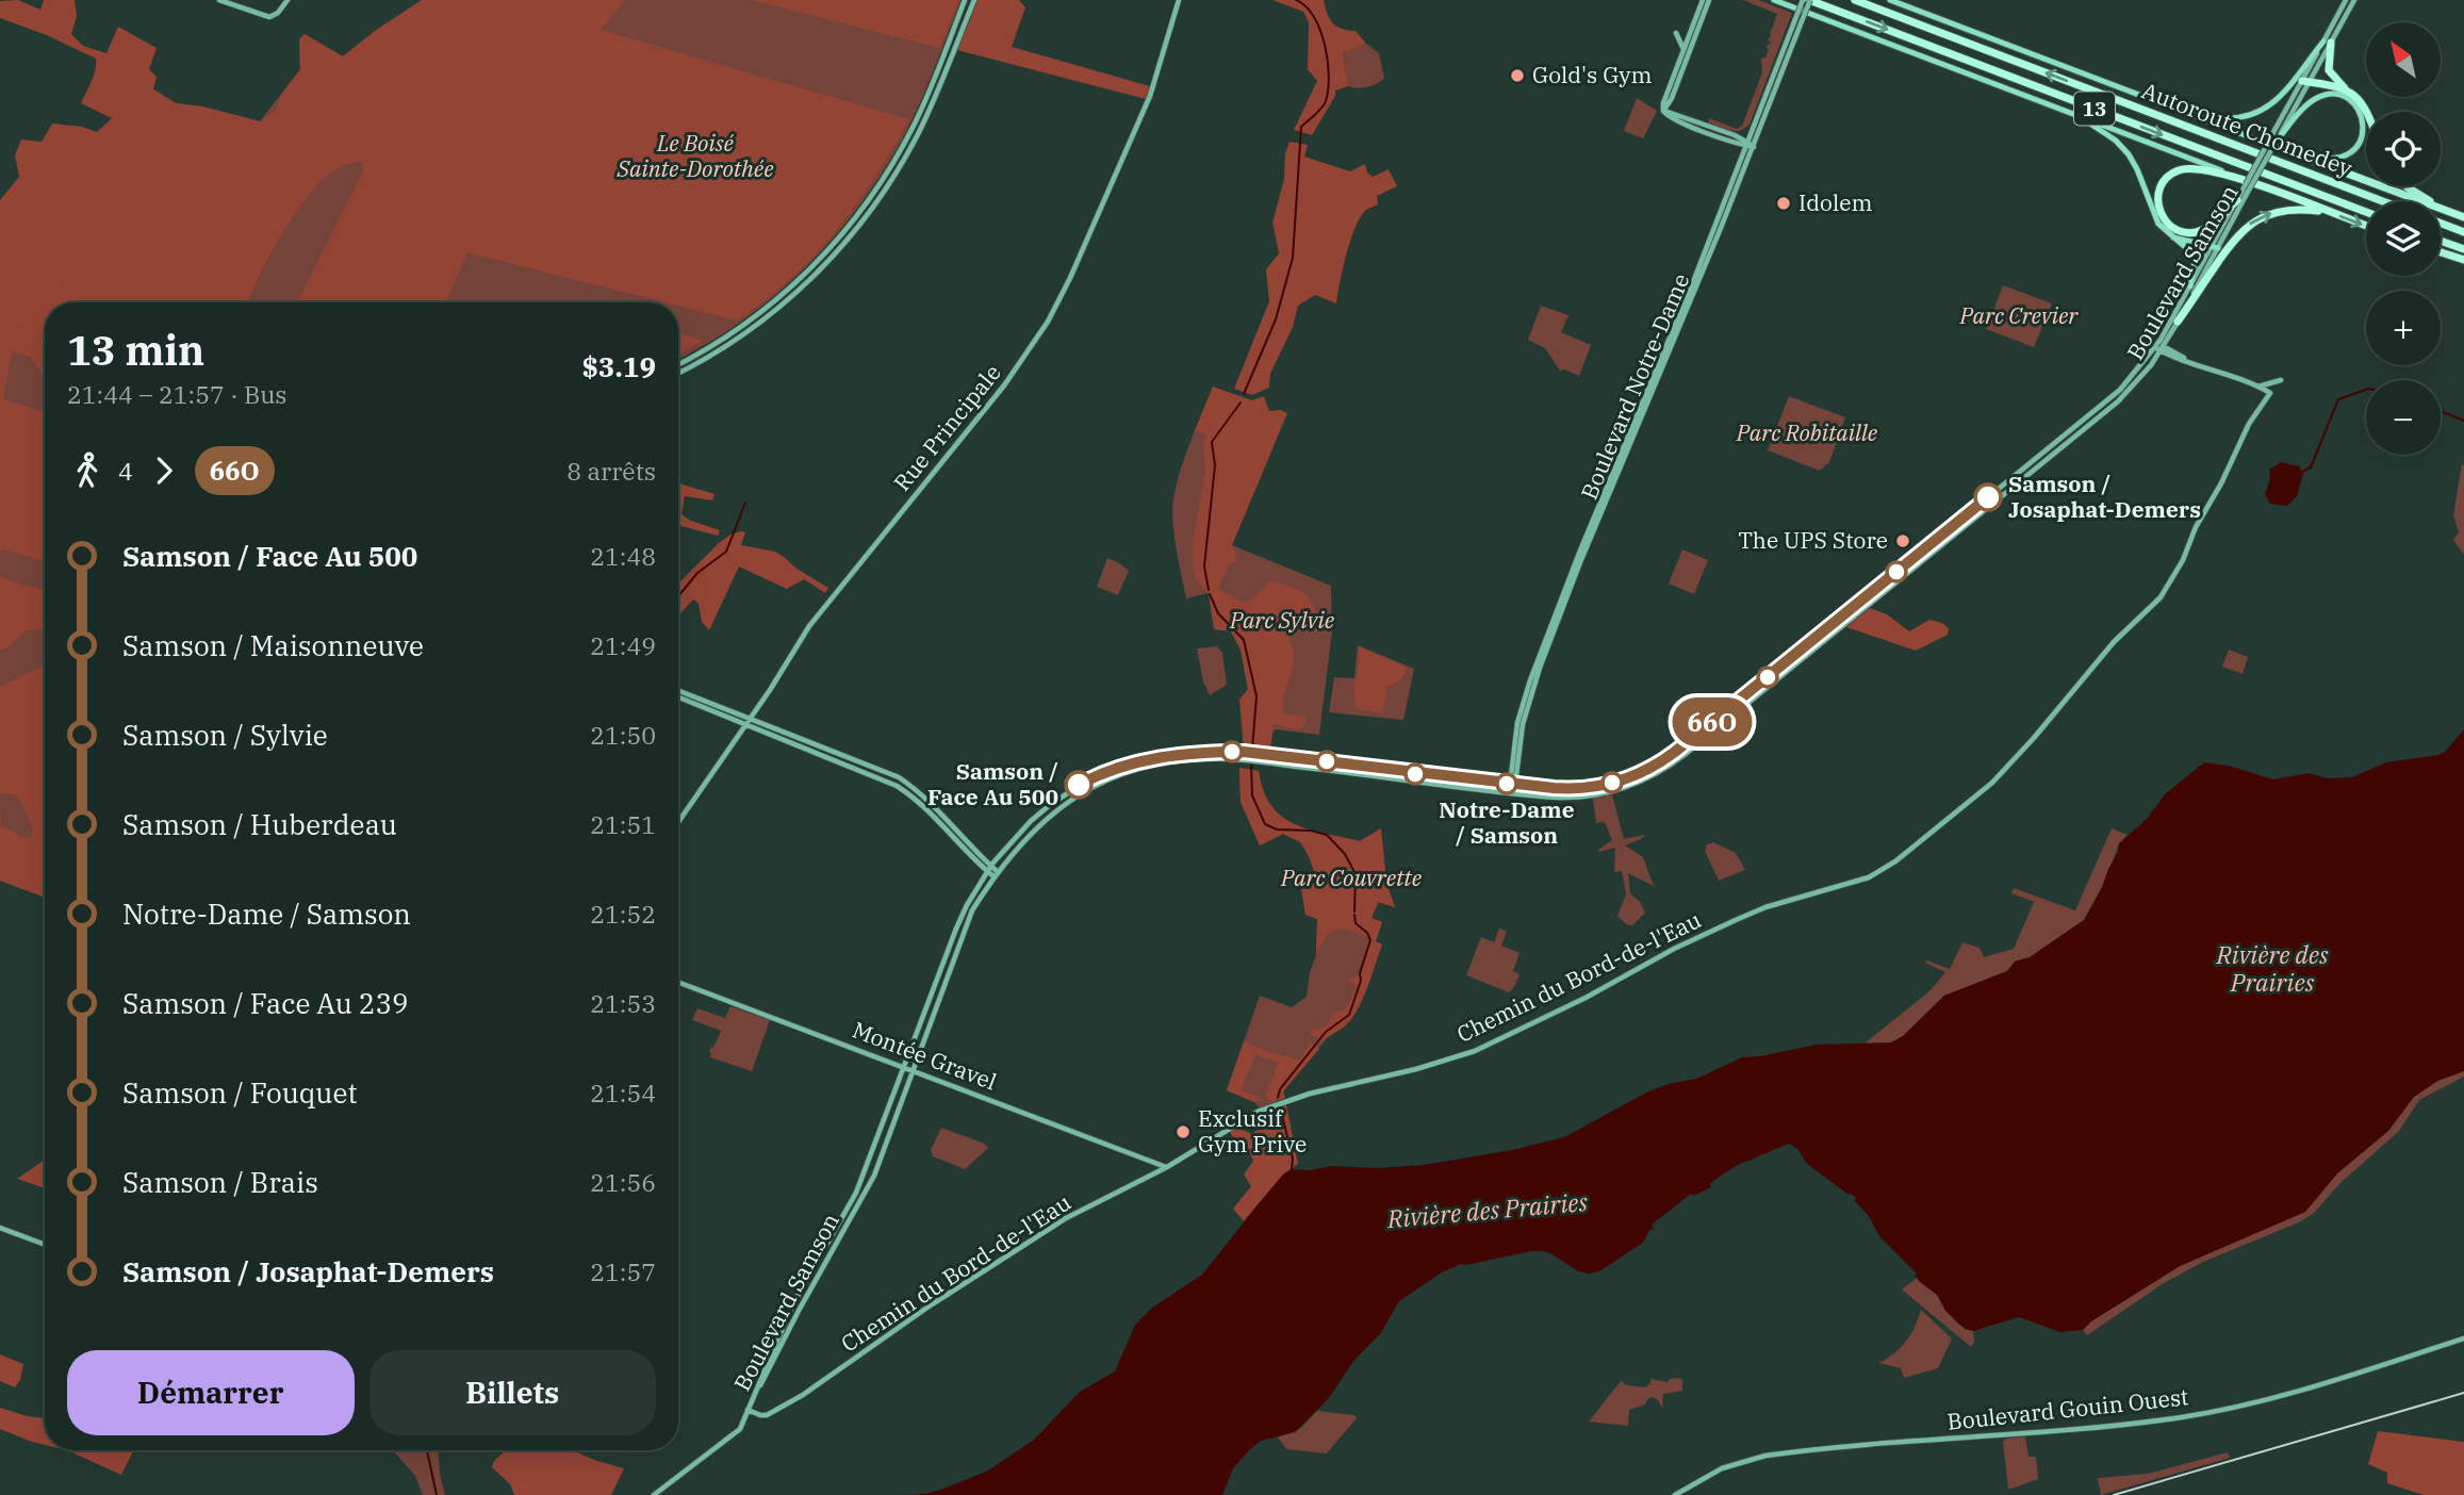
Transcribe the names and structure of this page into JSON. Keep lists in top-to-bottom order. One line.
{"streets":{"highway":["13","Autoroute Chomedey"],"street":["Boulevard Samson","Boulevard Notre-Dame","Rue Principale","Chemin du Bord-de-l'Eau","Montée Gravel","Boulevard Gouin Ouest"]},"crossings":[["Autoroute Chomedey","Boulevard Notre-Dame"],["Boulevard Samson","Boulevard Notre-Dame"],["Boulevard Samson","Chemin du Bord-de-l'Eau"],["Boulevard Samson","Montée Gravel"],["Chemin du Bord-de-l'Eau","Montée Gravel"]],"water":["Rivière des Prairies"],"parks":["Le Boisé Sainte-Dorothée","Parc Crevier","Parc Robitaille","Parc Sylvie","Parc Couvrette"],"places":["Gold's Gym","Idolem","Samson / Josaphat-Demers","The UPS Store","Notre-Dame / Samson","Samson / Face Au 500","Exclusif Gym Prive"],"lines":["bus line 66O"],"north":"top left","page":{"on_map":"66O","map_buttons":["+","−"],"heading":["13 min","21:44 – 21:57 · Bus","$3.19"],"legs":["4","66O","8 arrêts"],"list":[{"name":"Samson / Face Au 500","value":"21:48"},{"name":"Samson / Maisonneuve","value":"21:49"},{"name":"Samson / Sylvie","value":"21:50"},{"name":"Samson / Huberdeau","value":"21:51"},{"name":"Notre-Dame / Samson","value":"21:52"},{"name":"Samson / Face Au 239","value":"21:53"},{"name":"Samson / Fouquet","value":"21:54"},{"name":"Samson / Brais","value":"21:56"},{"name":"Samson / Josaphat-Demers","value":"21:57"}],"buttons":["Démarrer","Billets"]}}
